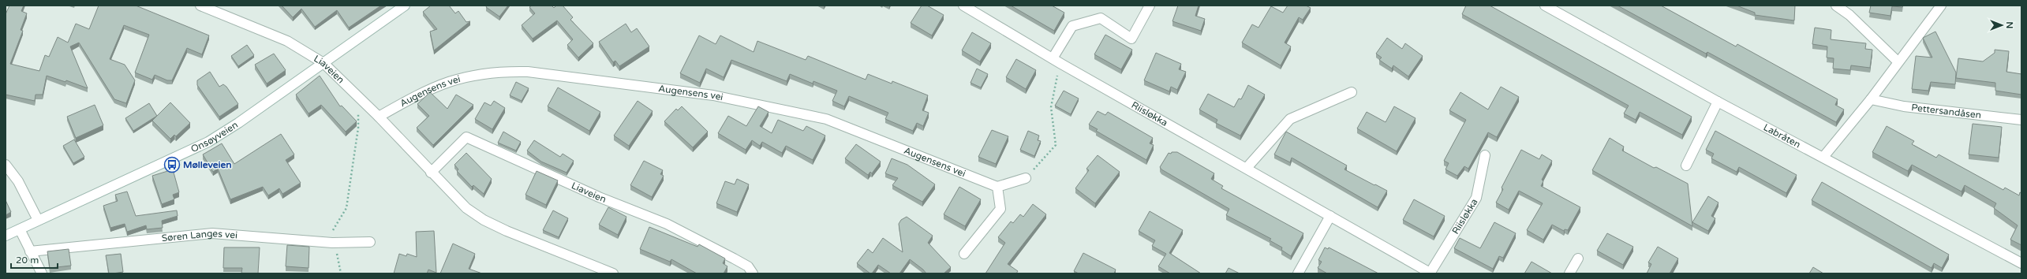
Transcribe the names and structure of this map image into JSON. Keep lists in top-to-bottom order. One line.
{"streets":{"street":["Liaveien","Augensens vei","Pettersandåsen","Riisløkka","Labråten","Onsøyveien","Søren Langes vei"]},"crossings":[["Liaveien","Augensens vei"],["Liaveien","Onsøyveien"]],"places":{"bus stop":["Mølleveien"]},"scale_bar":"20 m","north":"right"}
